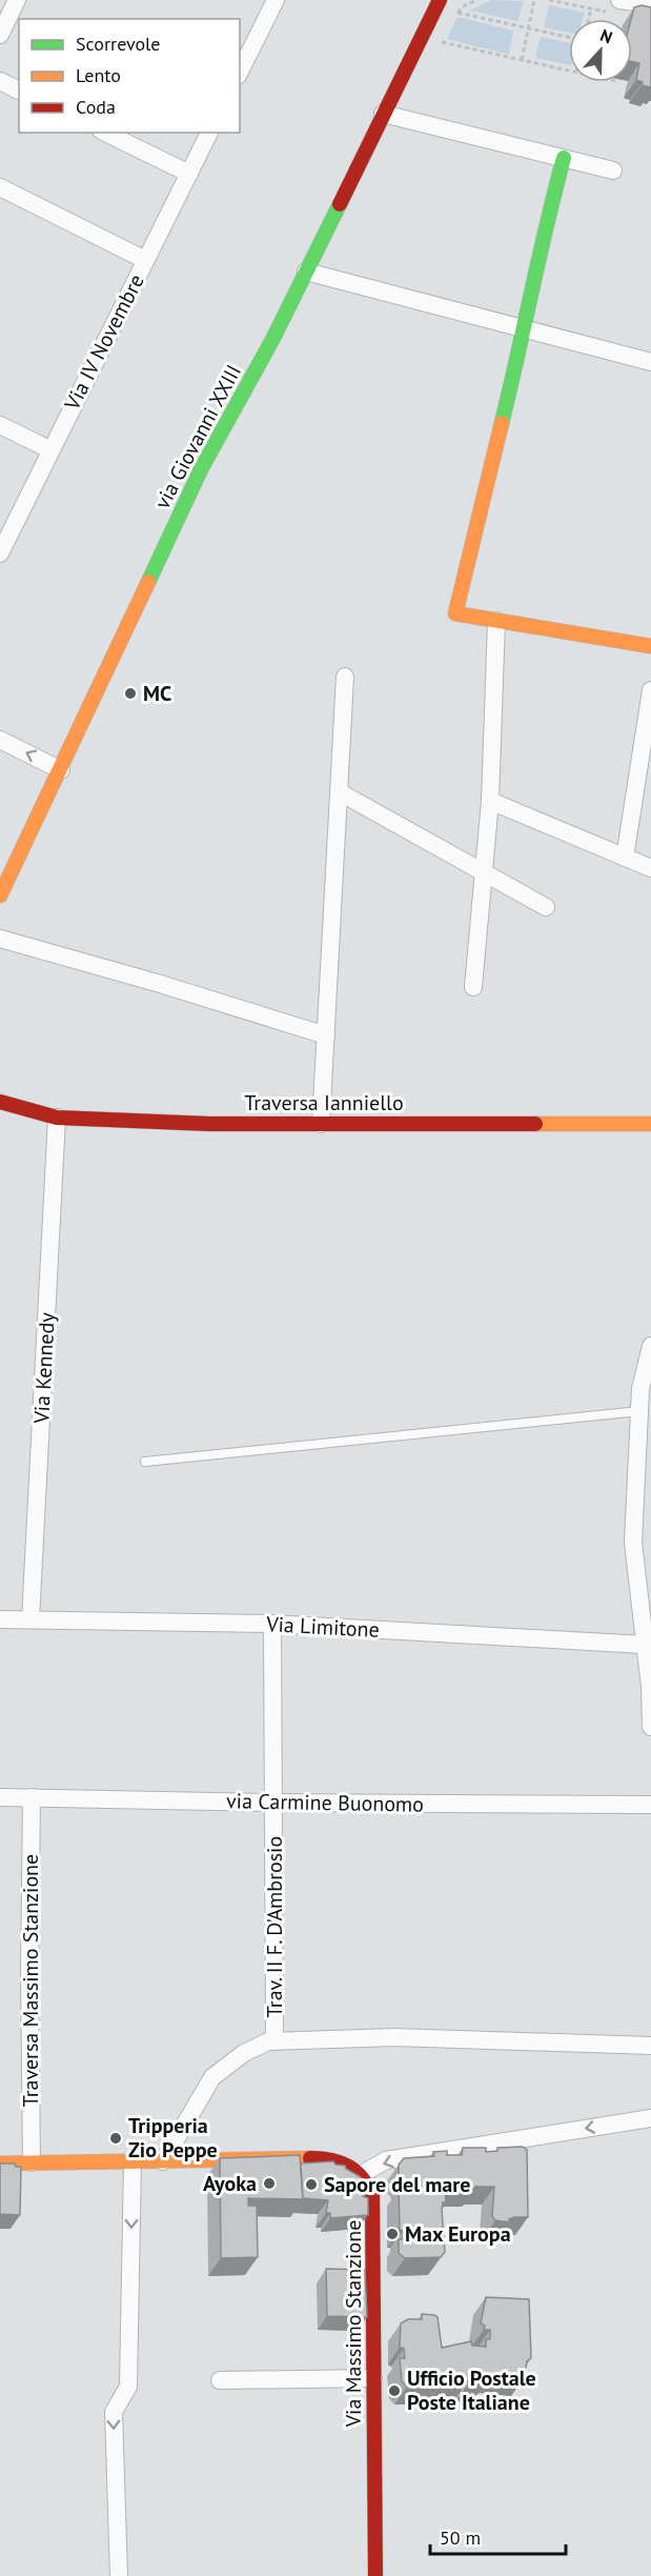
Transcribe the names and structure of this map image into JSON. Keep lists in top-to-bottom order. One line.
{"streets":{"street":["Via IV Novembre","via Giovanni XXIII","Traversa Ianniello","Via Kennedy","Via Limitone","via Carmine Buonomo","Trav. II F. D'Ambrosio","Traversa Massimo Stanzione","Via Massimo Stanzione"]},"crossings":[["Traversa Ianniello","Via Kennedy"],["Via Kennedy","Via Limitone"],["Via Limitone","Trav. II F. D'Ambrosio"],["via Carmine Buonomo","Trav. II F. D'Ambrosio"],["via Carmine Buonomo","Traversa Massimo Stanzione"]],"places":["MC","Tripperia Zio Peppe","Ayoka","Sapore del mare","Max Europa","Ufficio Postale Poste Italiane"],"legend":["Scorrevole","Lento","Coda"],"scale_bar":"50 m","north":"top"}
